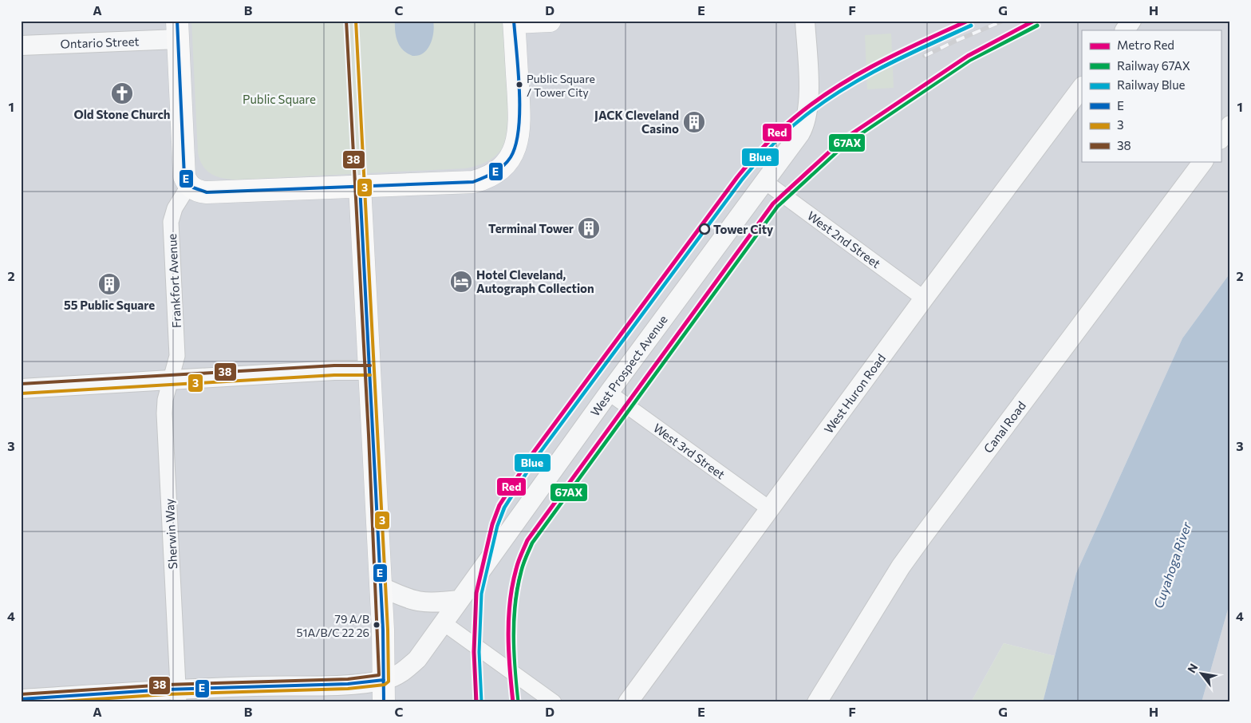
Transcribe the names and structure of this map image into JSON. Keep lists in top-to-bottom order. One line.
{"streets":{"street":["Ontario Street","West 2nd Street","Frankfort Avenue","West Prospect Avenue","West Huron Road","Canal Road","West 3rd Street","Sherwin Way"]},"crossings":[["West 2nd Street","West Prospect Avenue"],["West 2nd Street","West Huron Road"],["Frankfort Avenue","Sherwin Way"],["West Prospect Avenue","West 3rd Street"],["West Prospect Avenue","Sherwin Way"],["West Huron Road","West 3rd Street"]],"water":["Cuyahoga River"],"parks":["Public Square"],"places":{"other":["Public Square / Tower City","Tower City","79 A/B 51A/B/C 22 26"],"church":["Old Stone Church"],"building":["JACK Cleveland Casino","Terminal Tower","55 Public Square"],"hotel":["Hotel Cleveland, Autograph Collection"]},"lines":["metro line Red","transit line E","transit line 3","transit line 38","rail line 67AX","rail line Blue"],"legend":["Metro Red","Railway 67AX","Railway Blue","E","3","38"],"north":"top left","grid":{"columns":["A","B","C","D","E","F","G","H"],"rows":["1","2","3","4"]}}
